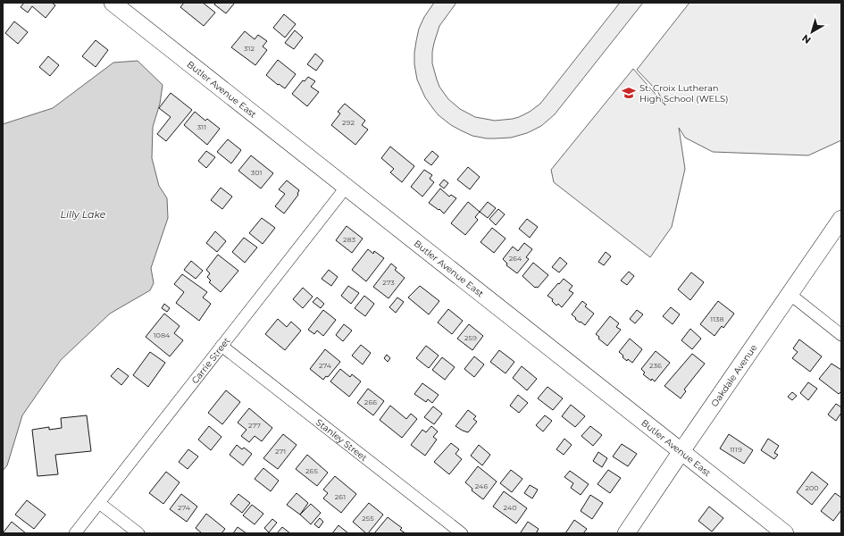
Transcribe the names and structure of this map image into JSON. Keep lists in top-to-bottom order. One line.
{"streets":{"street":["Butler Avenue East","Carrie Street","Oakdale Avenue","Stanley Street"]},"crossings":[["Butler Avenue East","Carrie Street"],["Butler Avenue East","Oakdale Avenue"],["Carrie Street","Stanley Street"]],"water":["Lilly Lake"],"places":{"school or university":["St. Croix Lutheran High School (WELS)"]},"house_numbers":["312","292","311","301","283","264","273","1138","1084","259","274","236","266","277","1119","271","265","246","200","261","274","240","255"],"north":"bottom left"}
